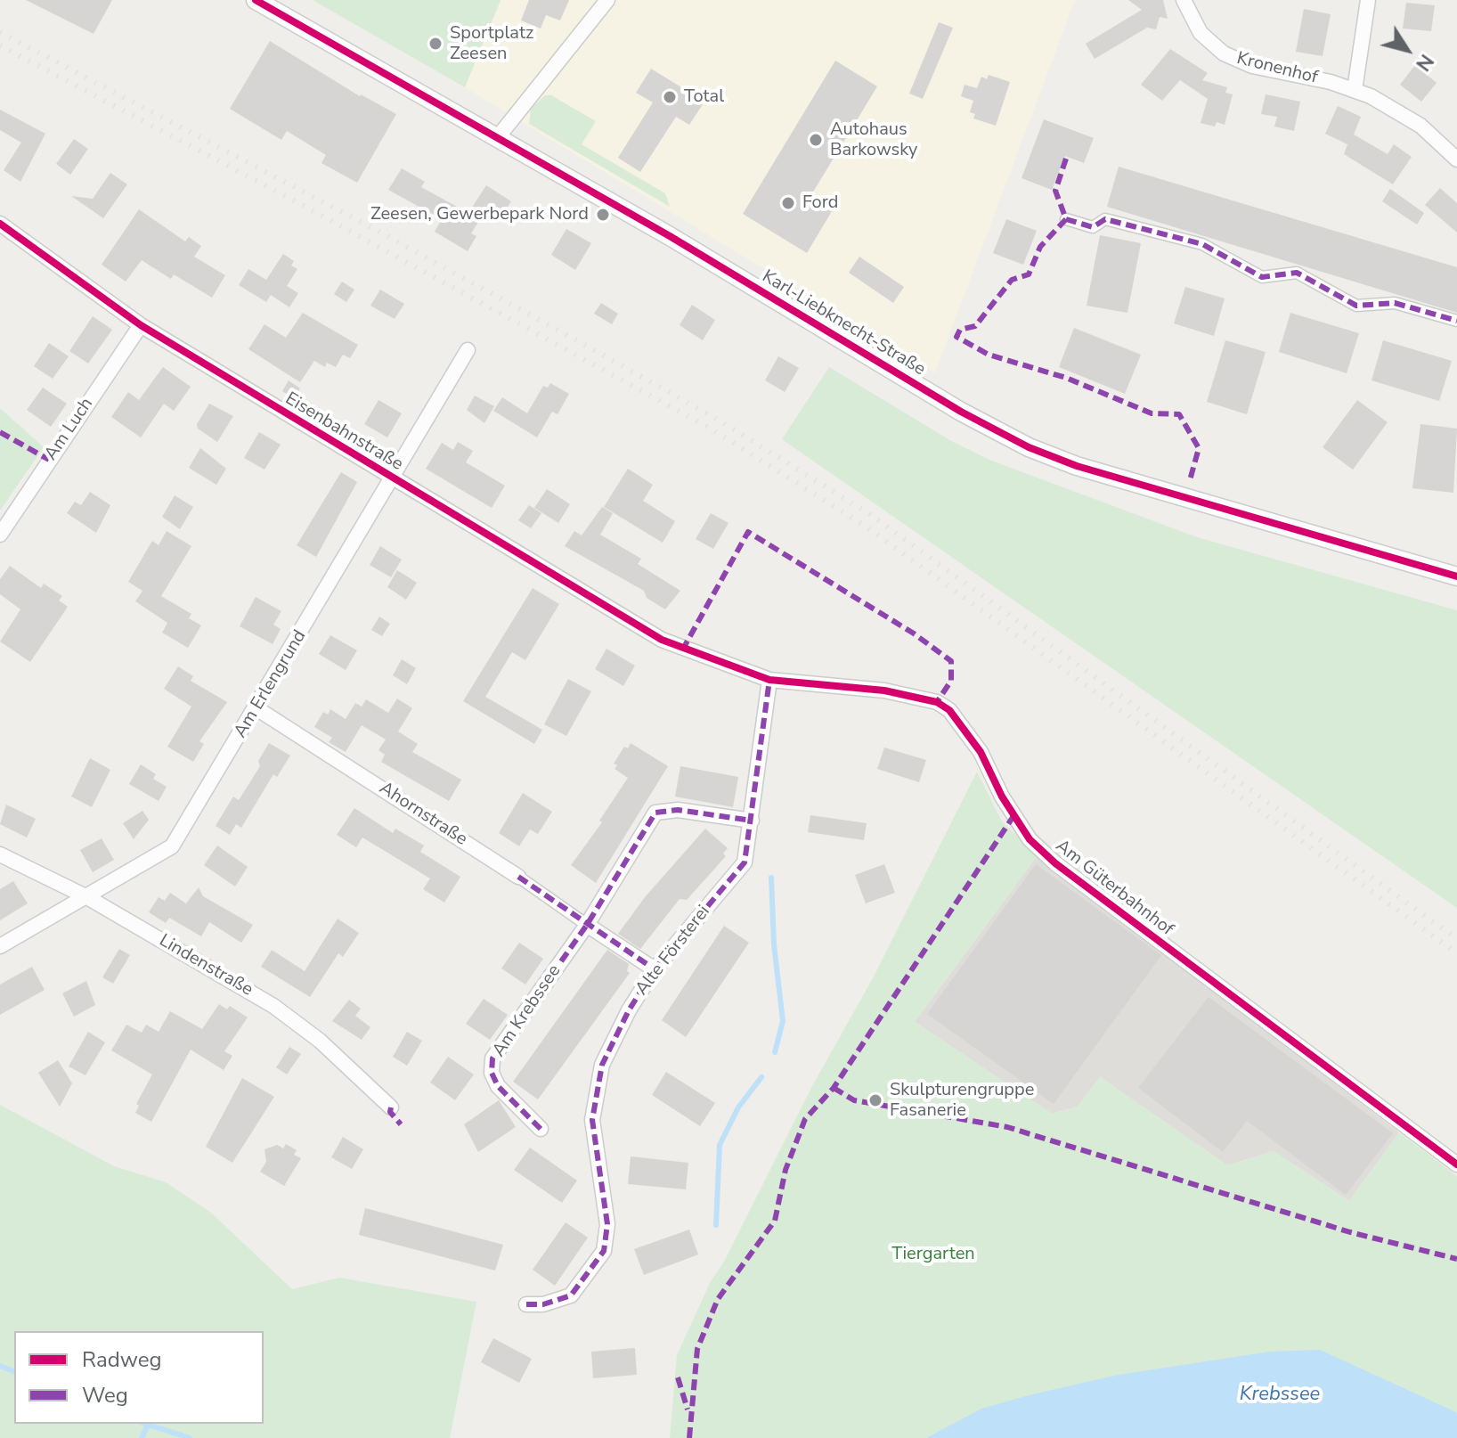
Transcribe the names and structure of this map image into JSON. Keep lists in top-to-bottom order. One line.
{"streets":{"street":["Kronenhof","Karl-Liebknecht-Straße","Am Luch","Eisenbahnstraße","Am Erlengrund","Ahornstraße","Am Güterbahnhof","Alte Försterei","Lindenstraße","Am Krebssee"]},"crossings":[["Am Luch","Eisenbahnstraße"],["Eisenbahnstraße","Am Erlengrund"],["Eisenbahnstraße","Am Güterbahnhof"],["Am Erlengrund","Ahornstraße"],["Am Erlengrund","Lindenstraße"],["Ahornstraße","Am Krebssee"],["Am Güterbahnhof","Alte Försterei"],["Alte Försterei","Am Krebssee"]],"water":["Krebssee"],"parks":["Tiergarten"],"places":["Sportplatz Zeesen","Total","Autohaus Barkowsky","Ford","Zeesen, Gewerbepark Nord","Skulpturengruppe Fasanerie"],"legend":["Radweg","Weg"],"north":"bottom right"}
